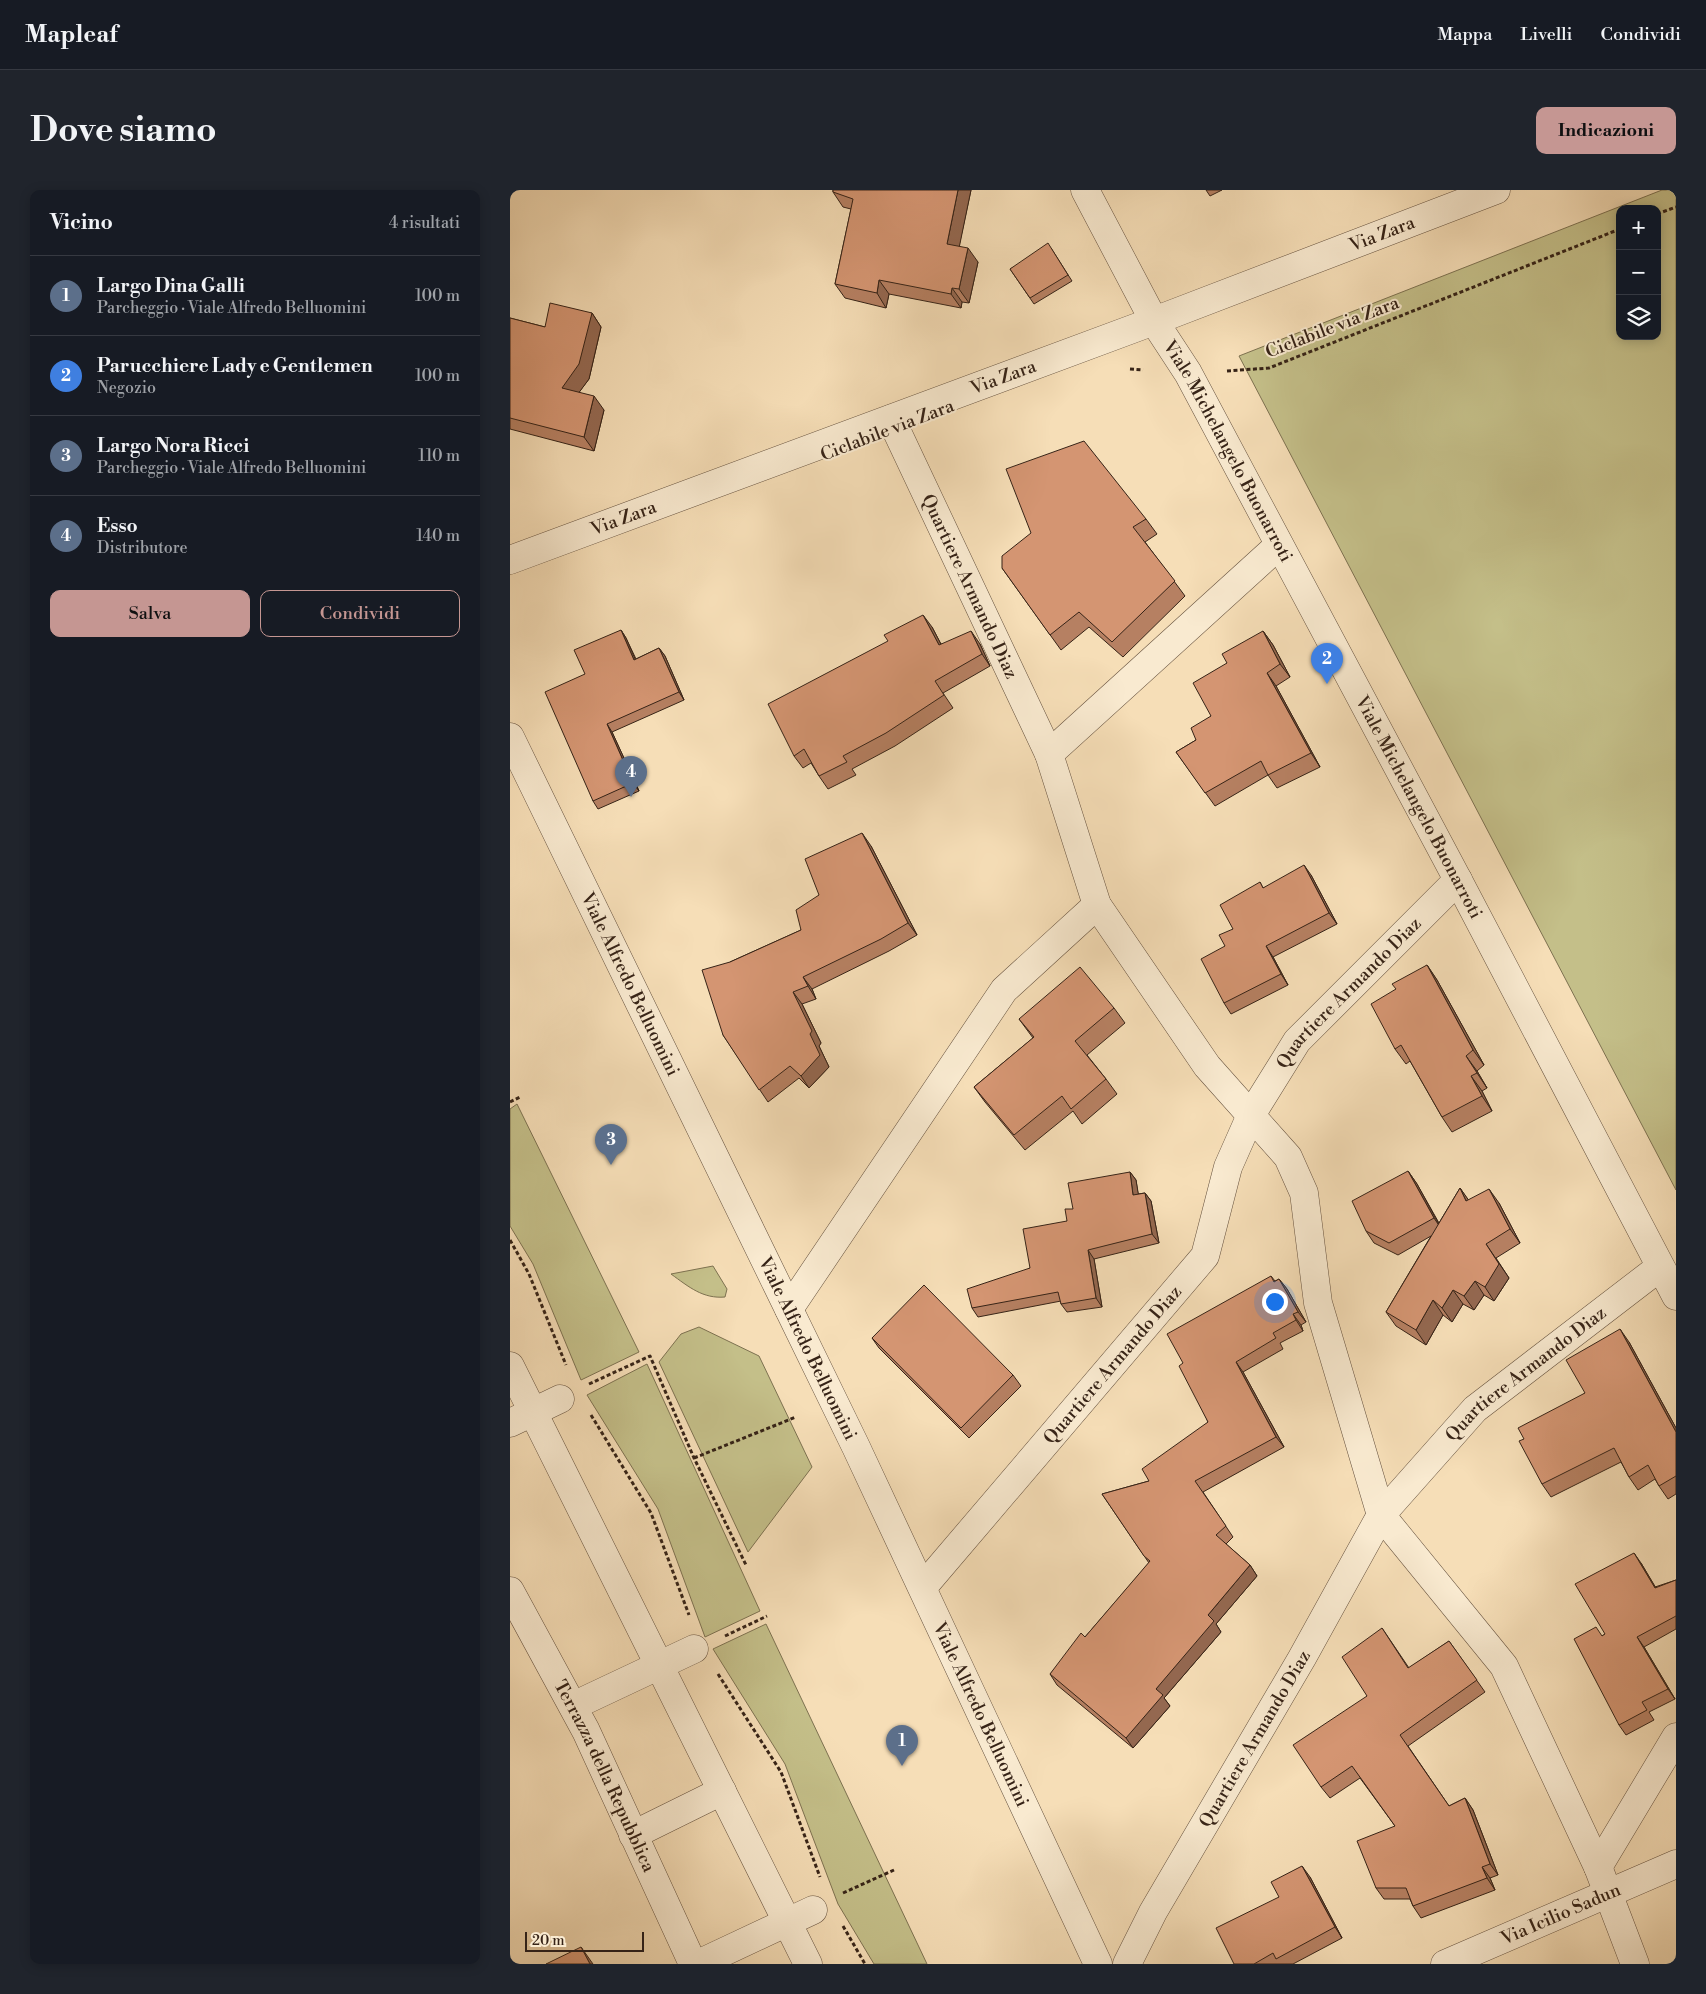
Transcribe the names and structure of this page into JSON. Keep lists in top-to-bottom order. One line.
{"streets":{"street":["Via Zara","Viale Michelangelo Buonarroti","Quartiere Armando Diaz","Viale Alfredo Belluomini","Terrazza della Repubblica","Via Icilio Sadun"],"path":["Ciclabile via Zara"]},"crossings":[["Via Zara","Viale Michelangelo Buonarroti"],["Via Zara","Quartiere Armando Diaz"],["Ciclabile via Zara","Viale Michelangelo Buonarroti"],["Viale Michelangelo Buonarroti","Quartiere Armando Diaz"],["Quartiere Armando Diaz","Viale Alfredo Belluomini"],["Quartiere Armando Diaz","Via Icilio Sadun"]],"scale_bar":"20 m","page":{"header":"Mapleaf","nav":["Mappa","Livelli","Condividi"],"buttons":["Indicazioni",["Salva","Condividi"]],"title":"Dove siamo","heading":["Vicino","4 risultati"],"map_buttons":["+","−"],"list":[{"mark":"1","name":"Largo Dina Galli","note":"Parcheggio · Viale Alfredo Belluomini","value":"100 m"},{"mark":"2","name":"Parucchiere Lady e Gentlemen","note":"Negozio","value":"100 m"},{"mark":"3","name":"Largo Nora Ricci","note":"Parcheggio · Viale Alfredo Belluomini","value":"110 m"},{"mark":"4","name":"Esso","note":"Distributore","value":"140 m"}],"pins":["2","4","3","1"],"scale":"20 m"}}
